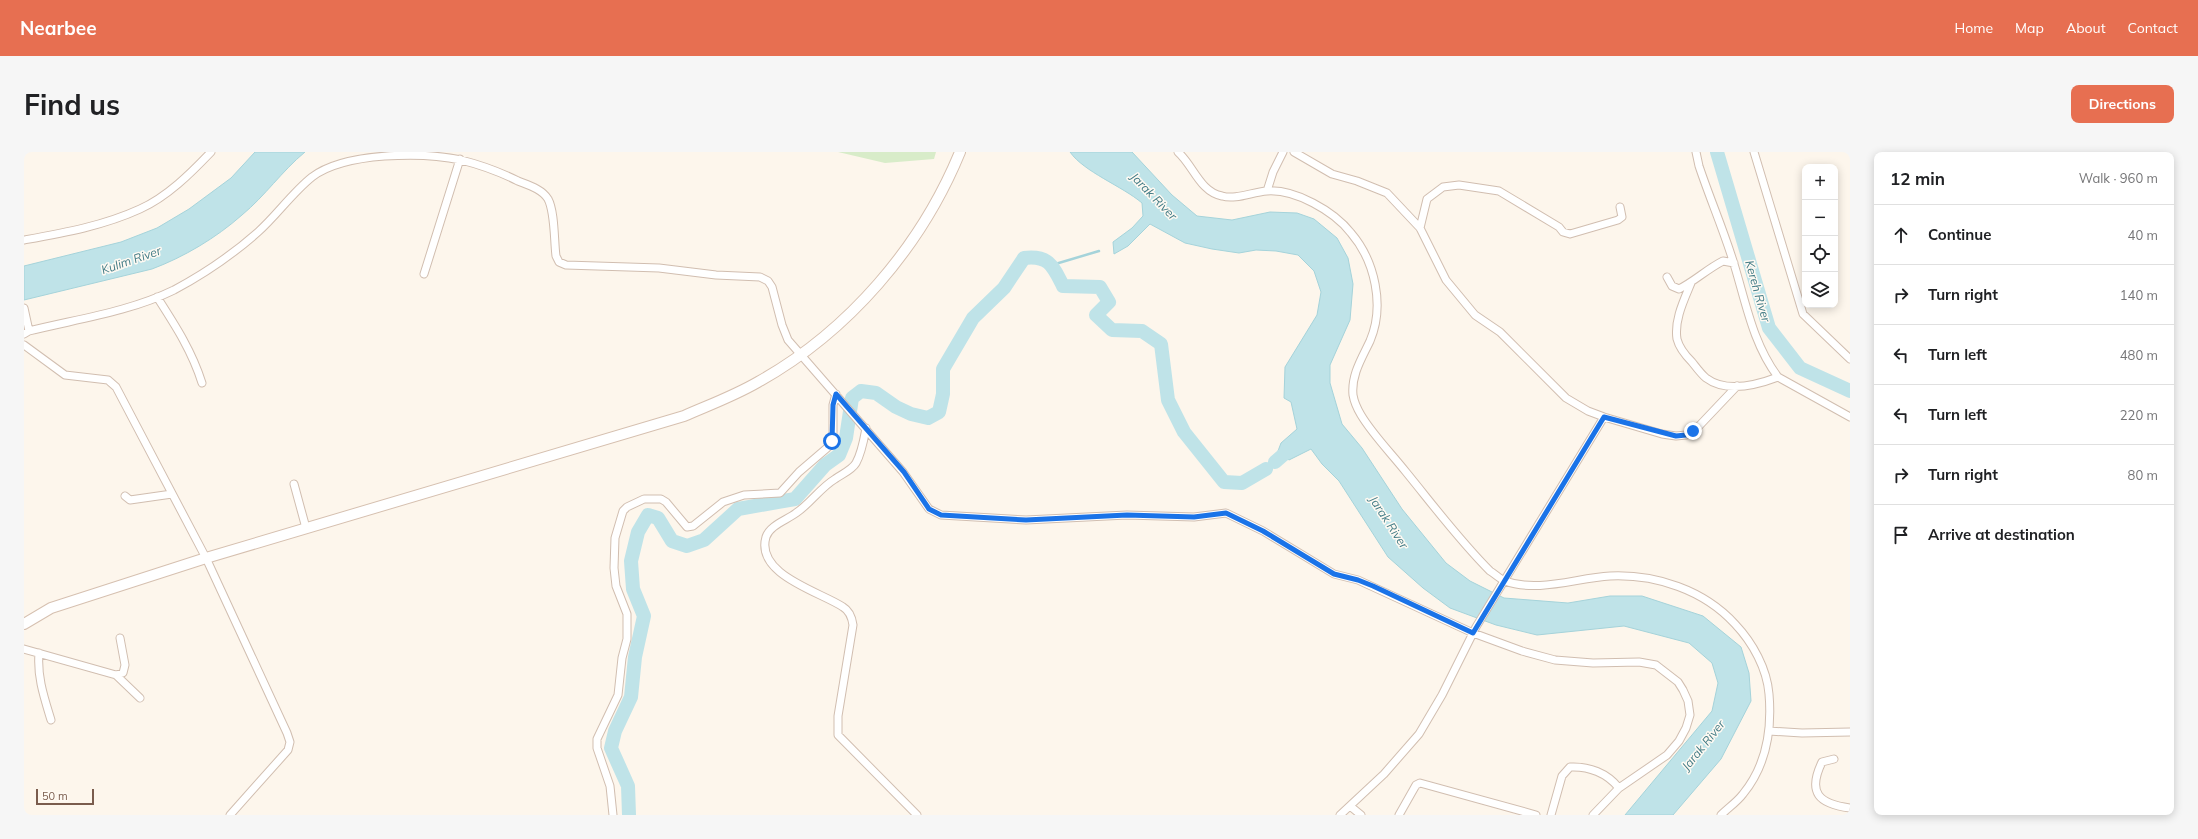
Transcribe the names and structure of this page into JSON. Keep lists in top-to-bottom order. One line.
{"water":["Jarak River","Kulim River","Kereh River"],"scale_bar":"50 m","page":{"header":"Nearbee","nav":["Home","Map","About","Contact"],"buttons":"Directions","title":"Find us","heading":["12 min","Walk · 960 m"],"map_buttons":["+","−"],"list":[["Continue","40 m"],["Turn right","140 m"],["Turn left","480 m"],["Turn left","220 m"],["Turn right","80 m"],"Arrive at destination"],"scale":"50 m"}}
